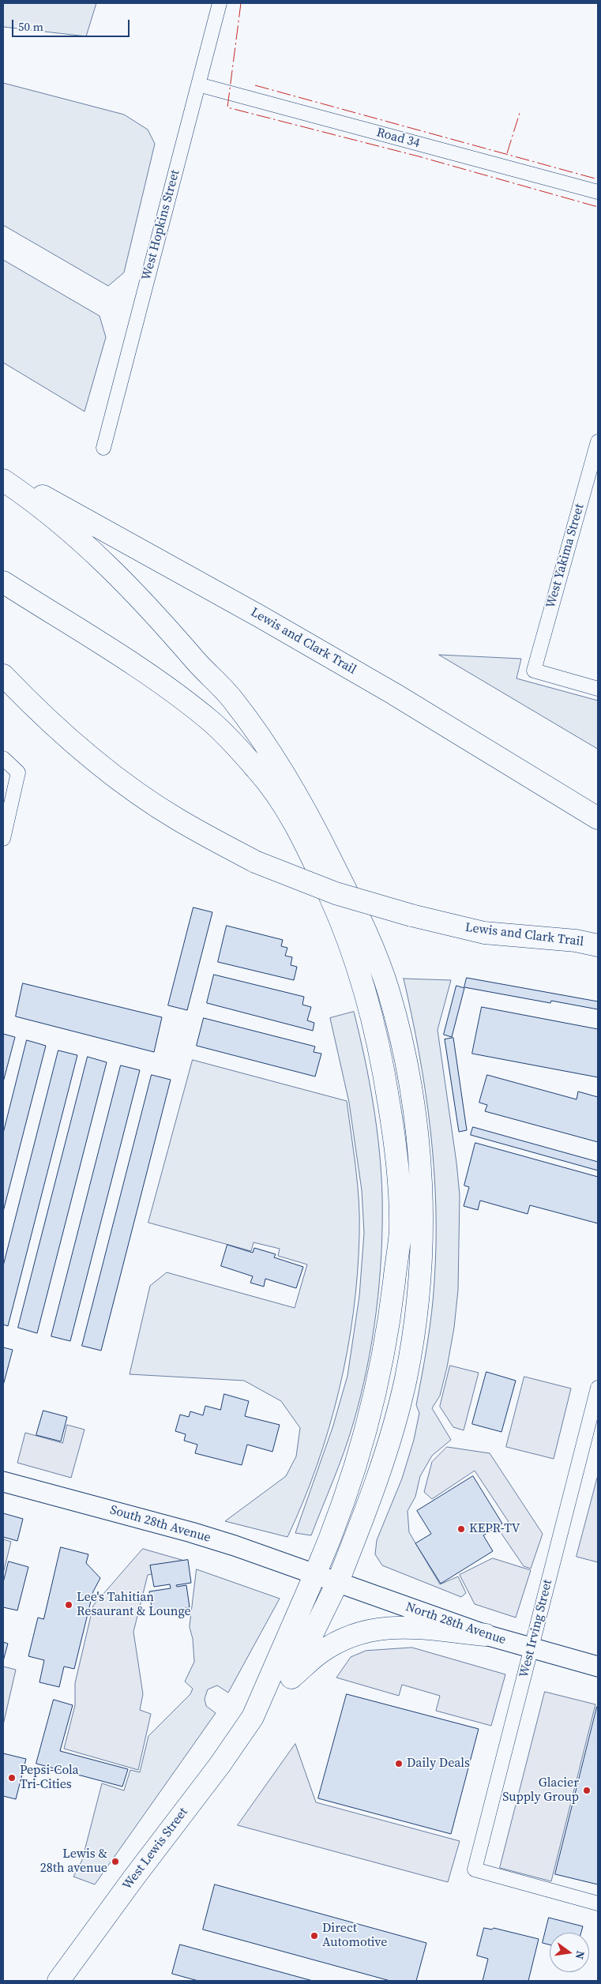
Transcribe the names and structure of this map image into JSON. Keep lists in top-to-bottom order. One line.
{"streets":{"main road":["Lewis and Clark Trail","South 28th Avenue","North 28th Avenue","West Lewis Street"],"street":["Road 34","West Hopkins Street","West Yakima Street","West Irving Street"]},"crossings":[["Road 34","West Hopkins Street"],["South 28th Avenue","North 28th Avenue"],["South 28th Avenue","West Lewis Street"],["North 28th Avenue","West Irving Street"],["North 28th Avenue","West Lewis Street"]],"places":["KEPR-TV","Lee's Tahitian Resaurant & Lounge","Daily Deals","Pepsi-Cola Tri-Cities","Glacier Supply Group","Lewis & 28th avenue","Direct Automotive"],"scale_bar":"50 m","north":"right"}
